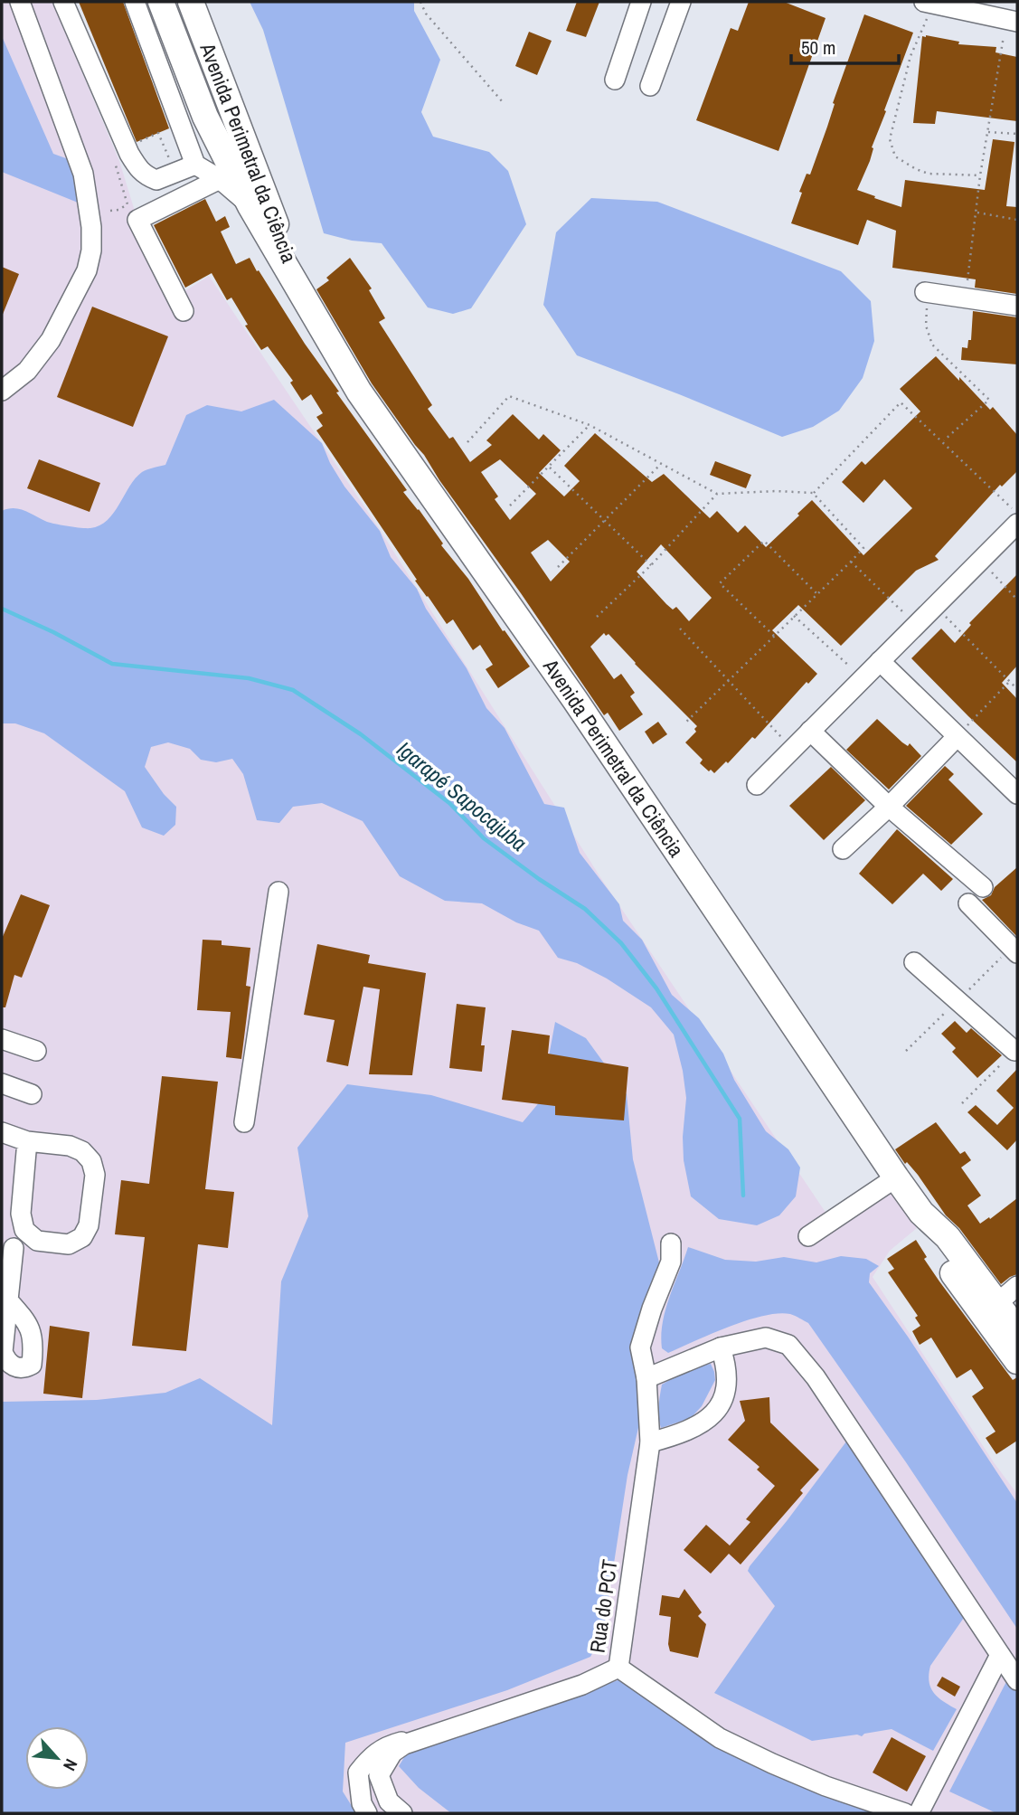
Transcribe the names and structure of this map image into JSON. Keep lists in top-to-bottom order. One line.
{"streets":{"main road":["Avenida Perimetral da Ciência"],"street":["Rua do PCT"]},"water":["Igarapé Sapocajuba"],"scale_bar":"50 m","north":"bottom right"}
